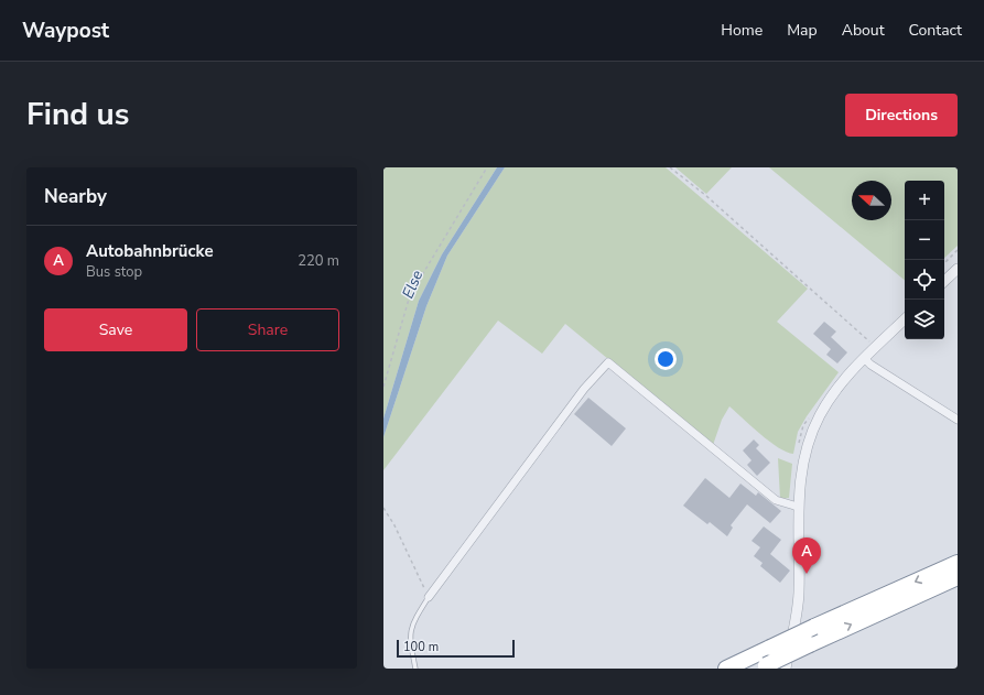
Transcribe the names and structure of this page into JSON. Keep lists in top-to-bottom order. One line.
{"water":["Else"],"scale_bar":"100 m","north":"left","page":{"header":"Waypost","nav":["Home","Map","About","Contact"],"title":"Find us","buttons":["Directions",["Save","Share"]],"heading":"Nearby","map_buttons":["+","−"],"list":[{"mark":"A","name":"Autobahnbrücke","note":"Bus stop","value":"220 m"}],"pins":"A","scale":"100 m"}}
